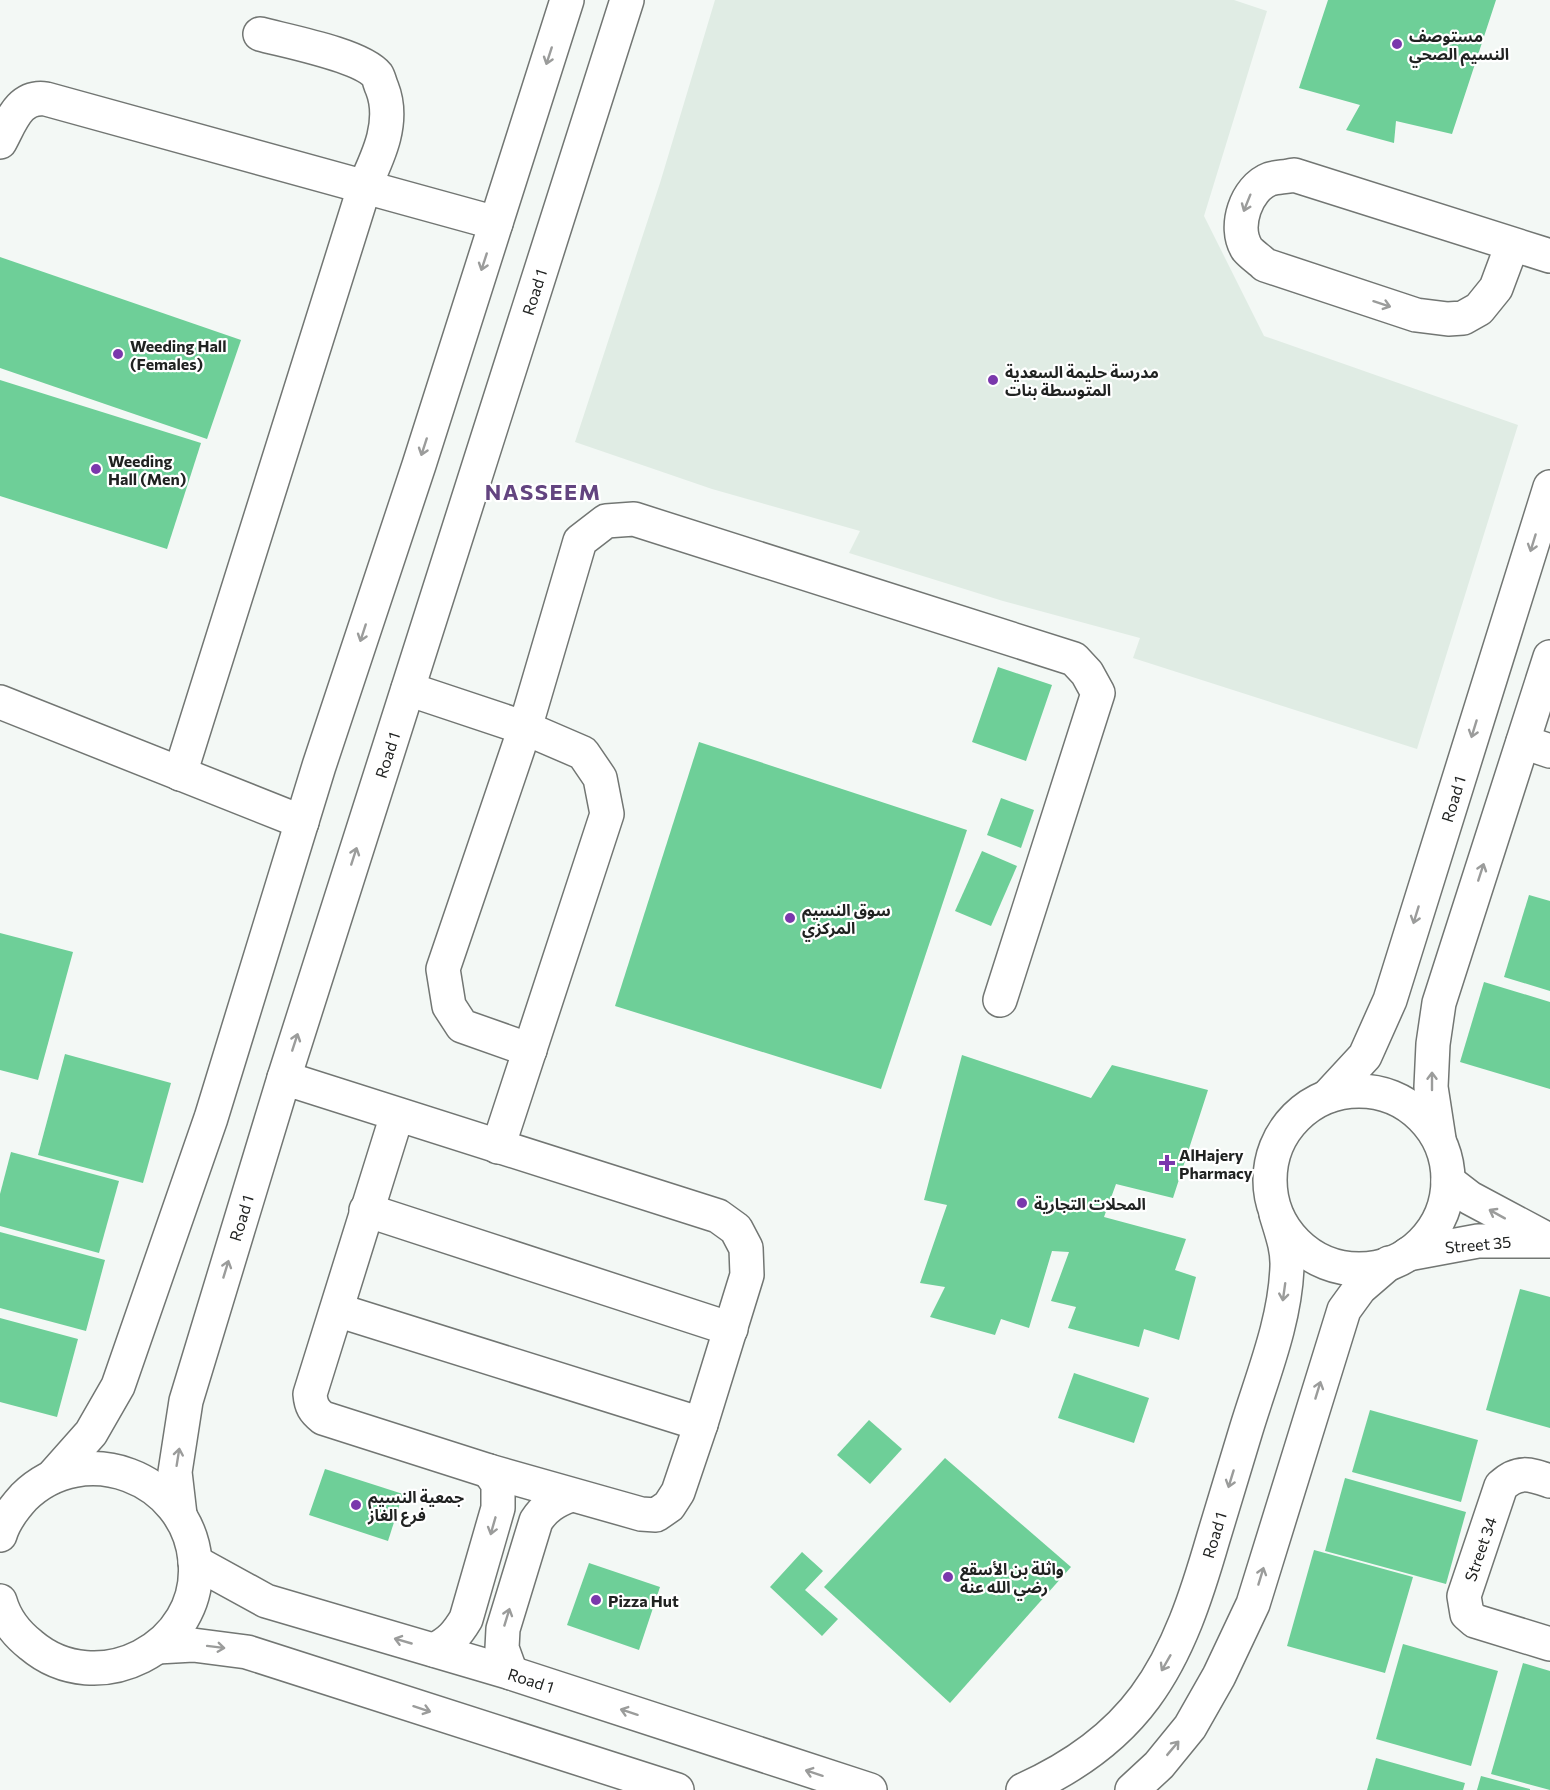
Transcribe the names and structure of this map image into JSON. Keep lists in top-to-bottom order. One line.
{"streets":{"street":["Road 1","Street 35","Street 34"]},"crossings":[["Road 1","Street 35"]],"one_way":["Street 35"],"districts":["NASSEEM"],"places":{"other":["مستوصف النسيم الصحي","Weeding Hall (Females)","مدرسة حليمة السعدية المتوسطة بنات","Weeding Hall (Men)","سوق النسيم المركزي","المحلات التجارية","جمعية النسيم فرع الغاز","واثلة بن الأسقع رضي الله عنه","Pizza Hut"],"health":["AlHajery Pharmacy"]}}
